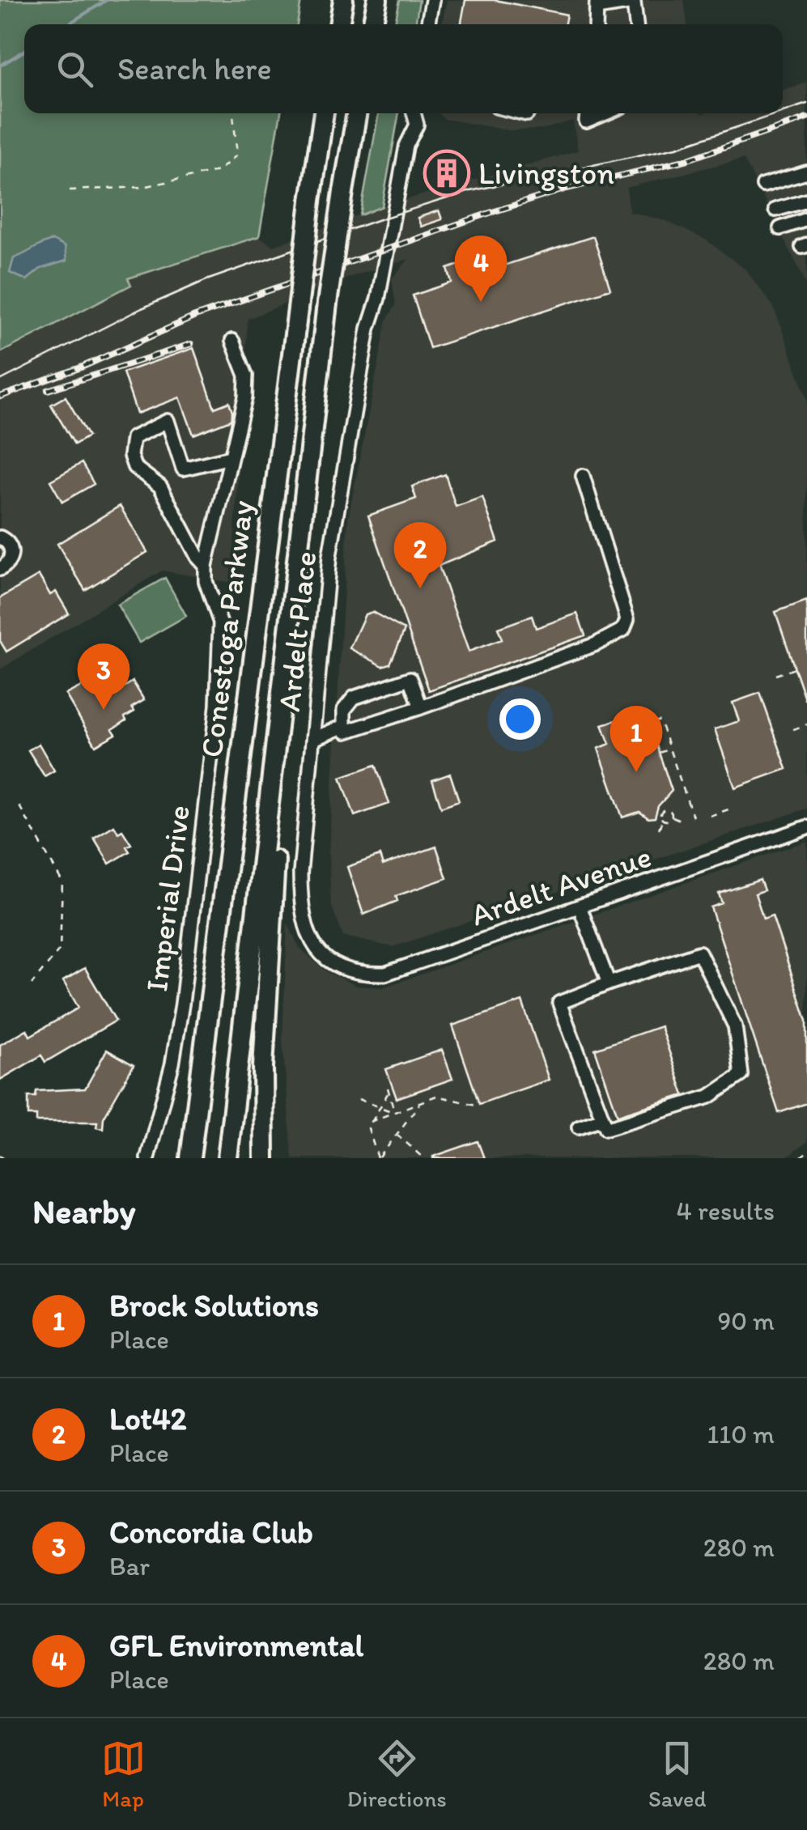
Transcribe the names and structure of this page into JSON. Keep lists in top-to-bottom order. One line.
{"streets":{"highway":["Conestoga Parkway"],"street":["Ardelt Place","Ardelt Avenue","Imperial Drive"]},"crossings":[["Ardelt Place","Ardelt Avenue"]],"places":{"building":["Livingston"]},"page":{"search":"Search here","pins":["4","2","3","1"],"heading":["Nearby","4 results"],"list":[{"mark":"1","name":"Brock Solutions","note":"Place","value":"90 m"},{"mark":"2","name":"Lot42","note":"Place","value":"110 m"},{"mark":"3","name":"Concordia Club","note":"Bar","value":"280 m"},{"mark":"4","name":"GFL Environmental","note":"Place","value":"280 m"}],"nav":["Map","Directions","Saved"]}}
